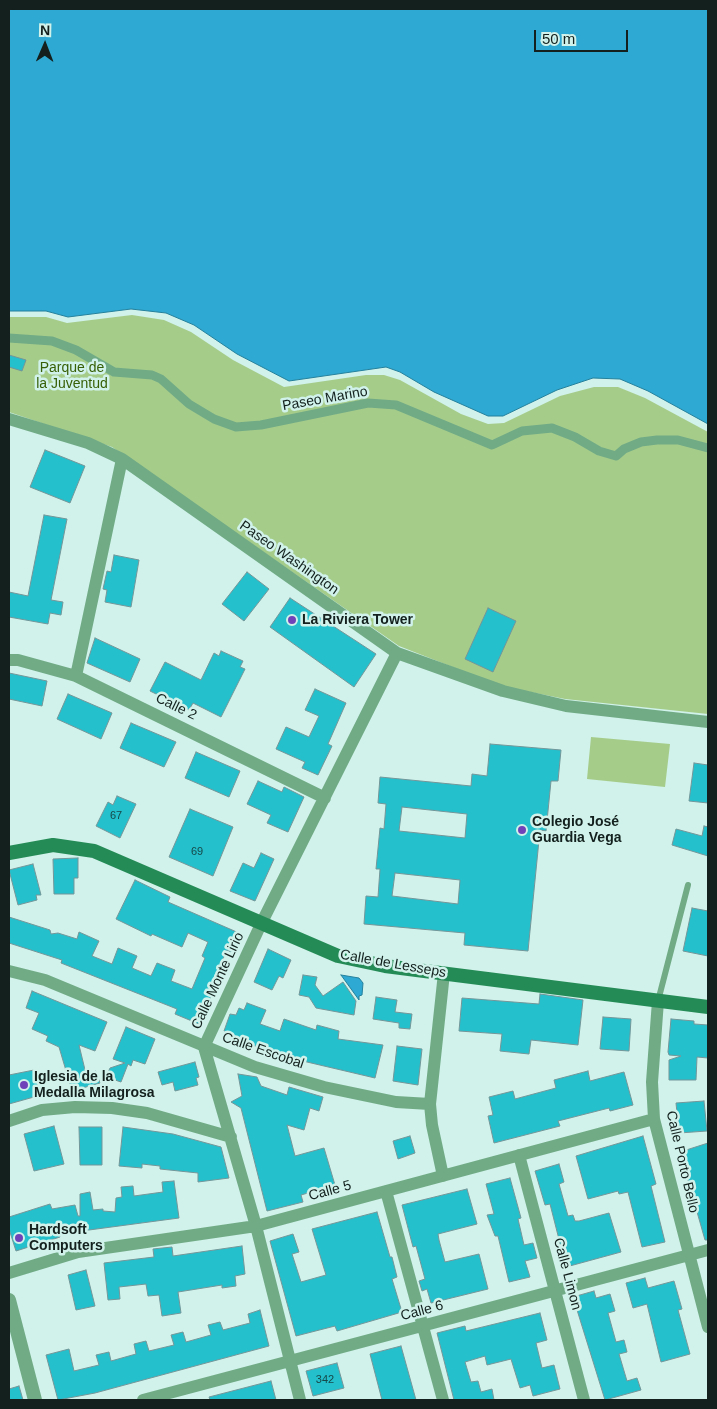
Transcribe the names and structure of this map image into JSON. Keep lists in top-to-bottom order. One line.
{"streets":{"main road":["Calle de Lesseps"],"street":["Paseo Marino","Paseo Washington","Calle 2","Calle Monte Lirio","Calle Escobal","Calle Porto Bello","Calle 5","Calle Limon","Calle 6"]},"crossings":[["Paseo Washington","Calle Monte Lirio"],["Calle 2","Calle Monte Lirio"],["Calle de Lesseps","Calle Monte Lirio"],["Calle de Lesseps","Calle Porto Bello"],["Calle Monte Lirio","Calle Escobal"],["Calle Monte Lirio","Calle 5"],["Calle Monte Lirio","Calle 6"],["Calle Porto Bello","Calle 5"],["Calle Porto Bello","Calle 6"],["Calle 5","Calle Limon"],["Calle Limon","Calle 6"]],"parks":["Parque de la Juventud"],"places":["La Riviera Tower","Colegio José Guardia Vega","Iglesia de la Medalla Milagrosa","Hardsoft Computers"],"house_numbers":["67","69","342"],"scale_bar":"50 m","north":"top"}
